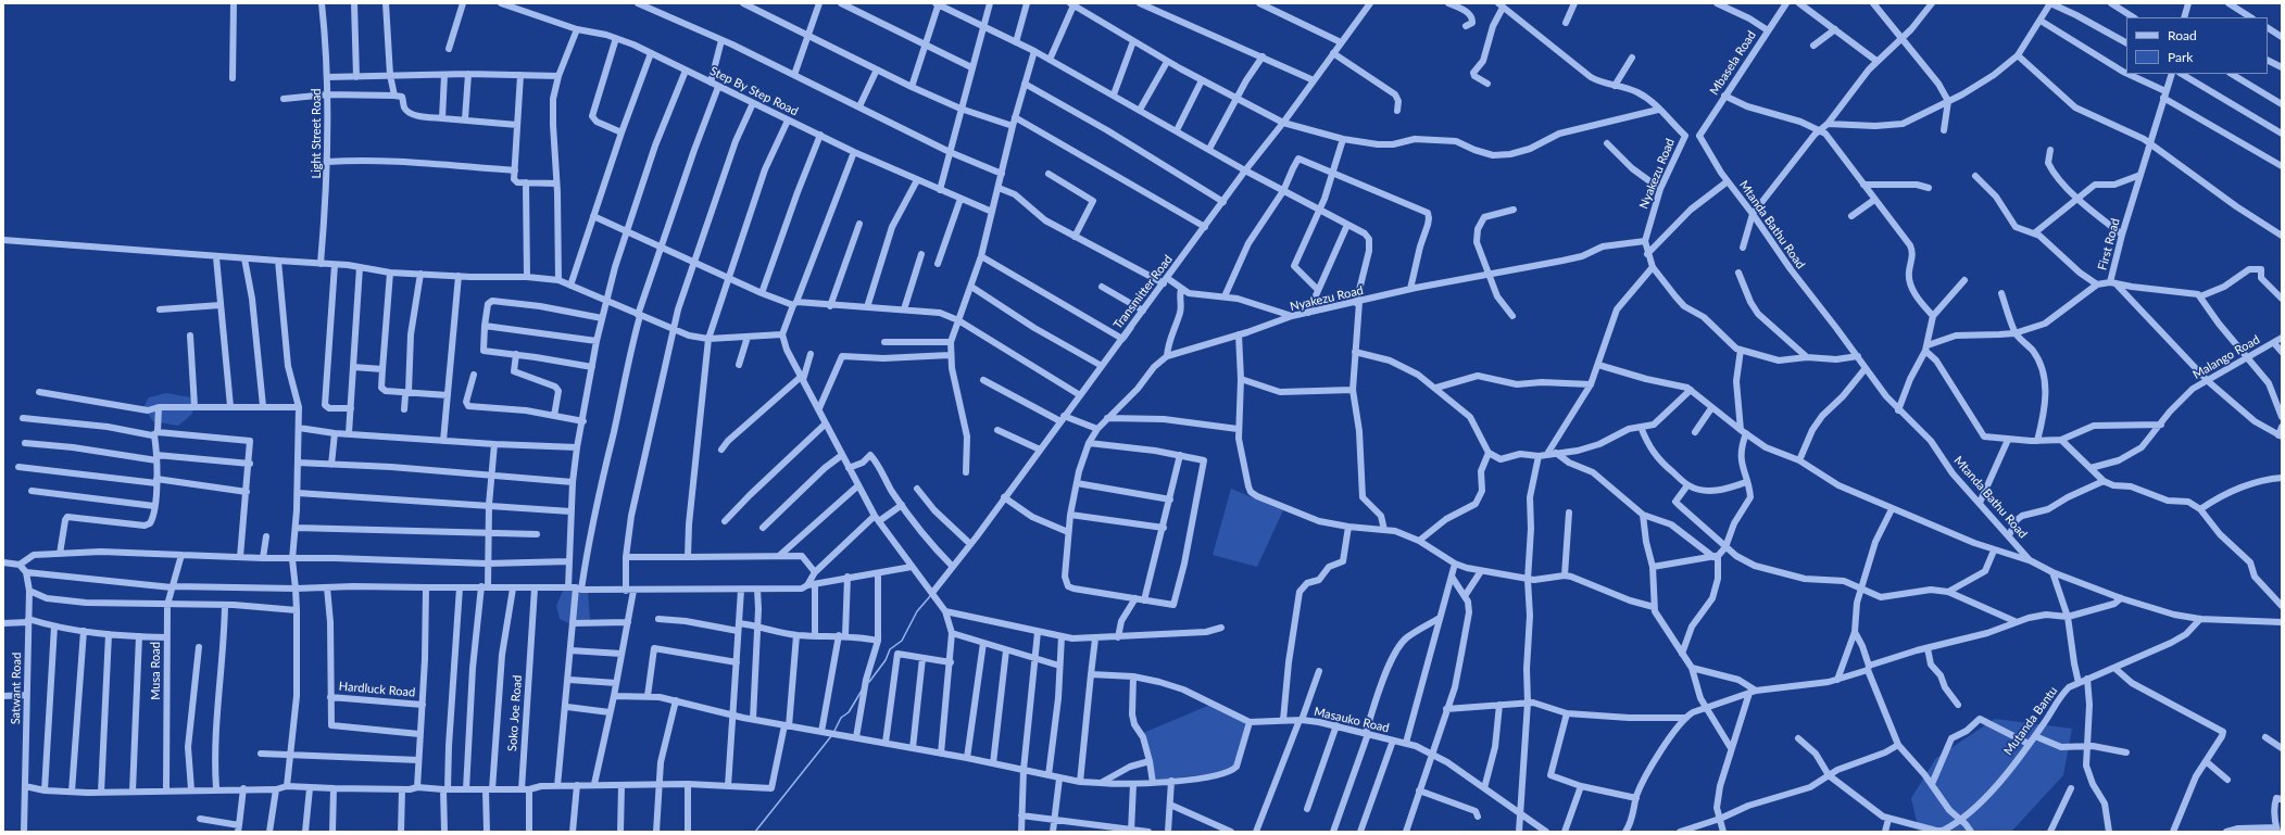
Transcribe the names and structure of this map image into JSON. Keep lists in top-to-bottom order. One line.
{"streets":{"street":["Mbasela Road","Step By Step Road","Light Street Road","Nyakezu Road","Mtanda Bathu Road","First Road","Transmitter Road","Malango Road","Musa Road","Satwant Road","Hardluck Road","Soko Joe Road","Masauko Road","Mutanda Bantu"]},"crossings":[["Mbasela Road","Nyakezu Road"],["Mbasela Road","Mtanda Bathu Road"],["Nyakezu Road","Mtanda Bathu Road"],["Mtanda Bathu Road","Mutanda Bantu"]],"legend":["Road","Park"]}
